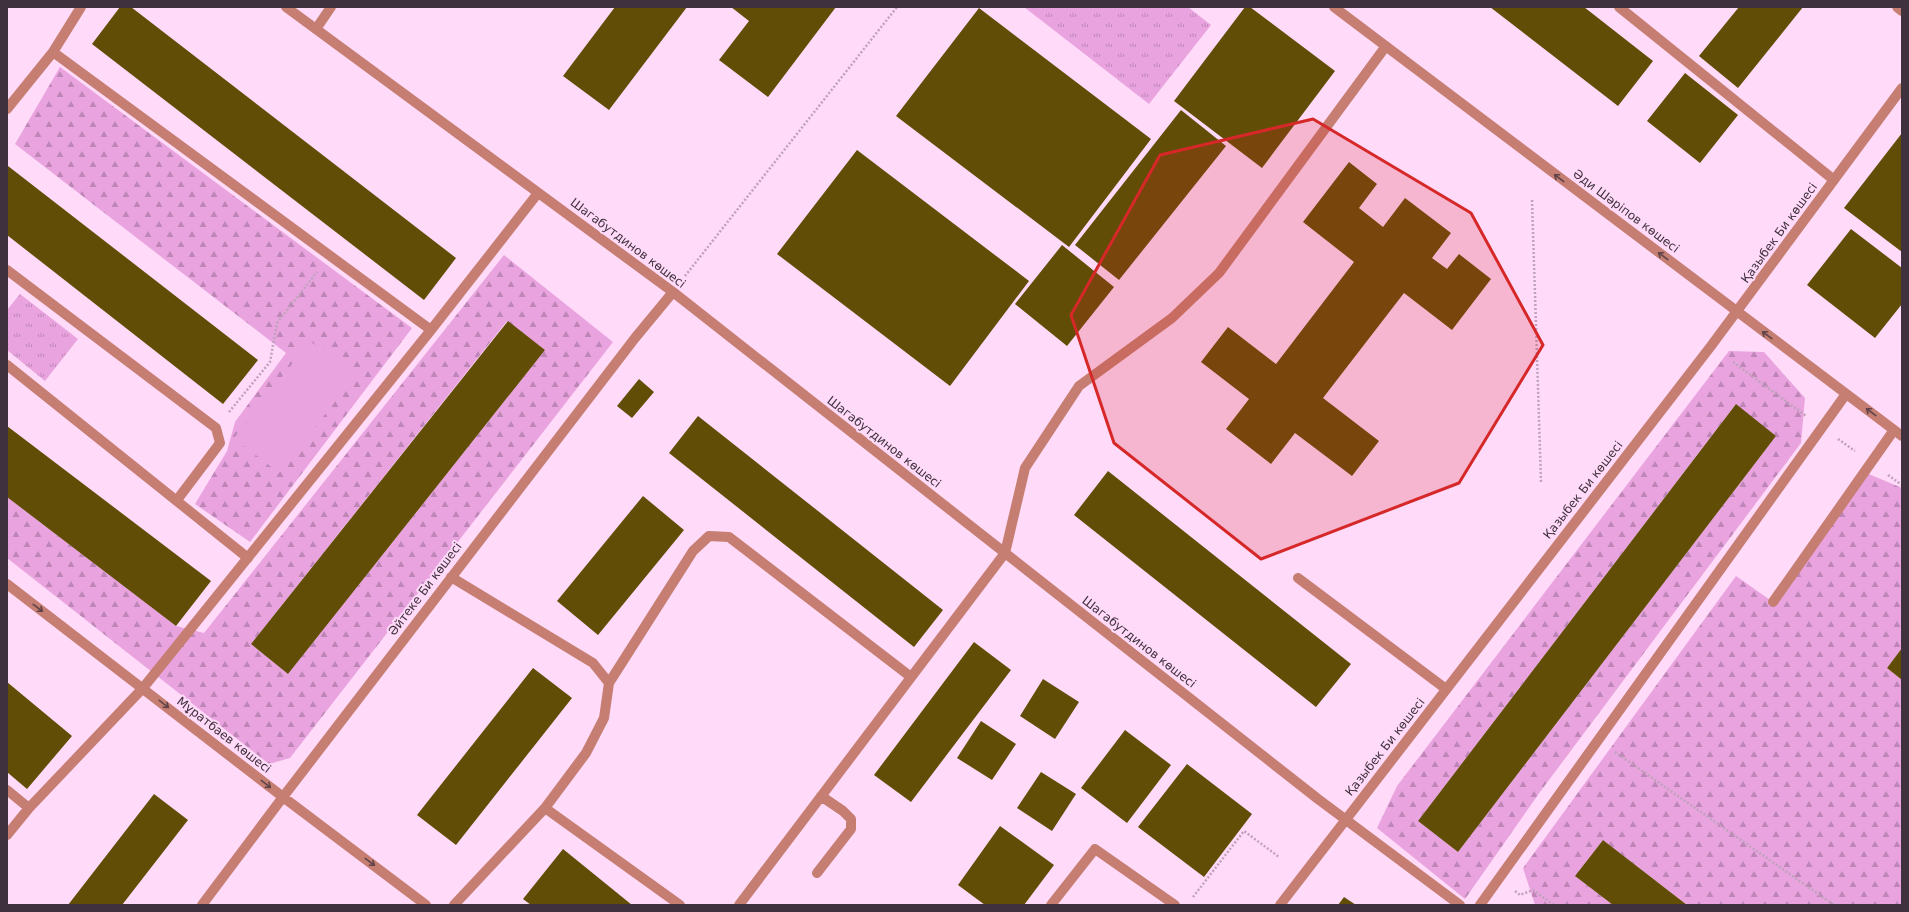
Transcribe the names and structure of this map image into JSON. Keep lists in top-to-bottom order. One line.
{"streets":{"street":["Әди Шәріпов көшесі","Қазыбек Би көшесі","Шагабутдинов көшесі","Әйтеке Би көшесі","Мұратбаев көшесі"]},"crossings":[["Әди Шәріпов көшесі","Қазыбек Би көшесі"],["Қазыбек Би көшесі","Шагабутдинов көшесі"],["Шагабутдинов көшесі","Әйтеке Би көшесі"],["Әйтеке Би көшесі","Мұратбаев көшесі"]],"one_way":["Әди Шәріпов көшесі","Мұратбаев көшесі"]}
